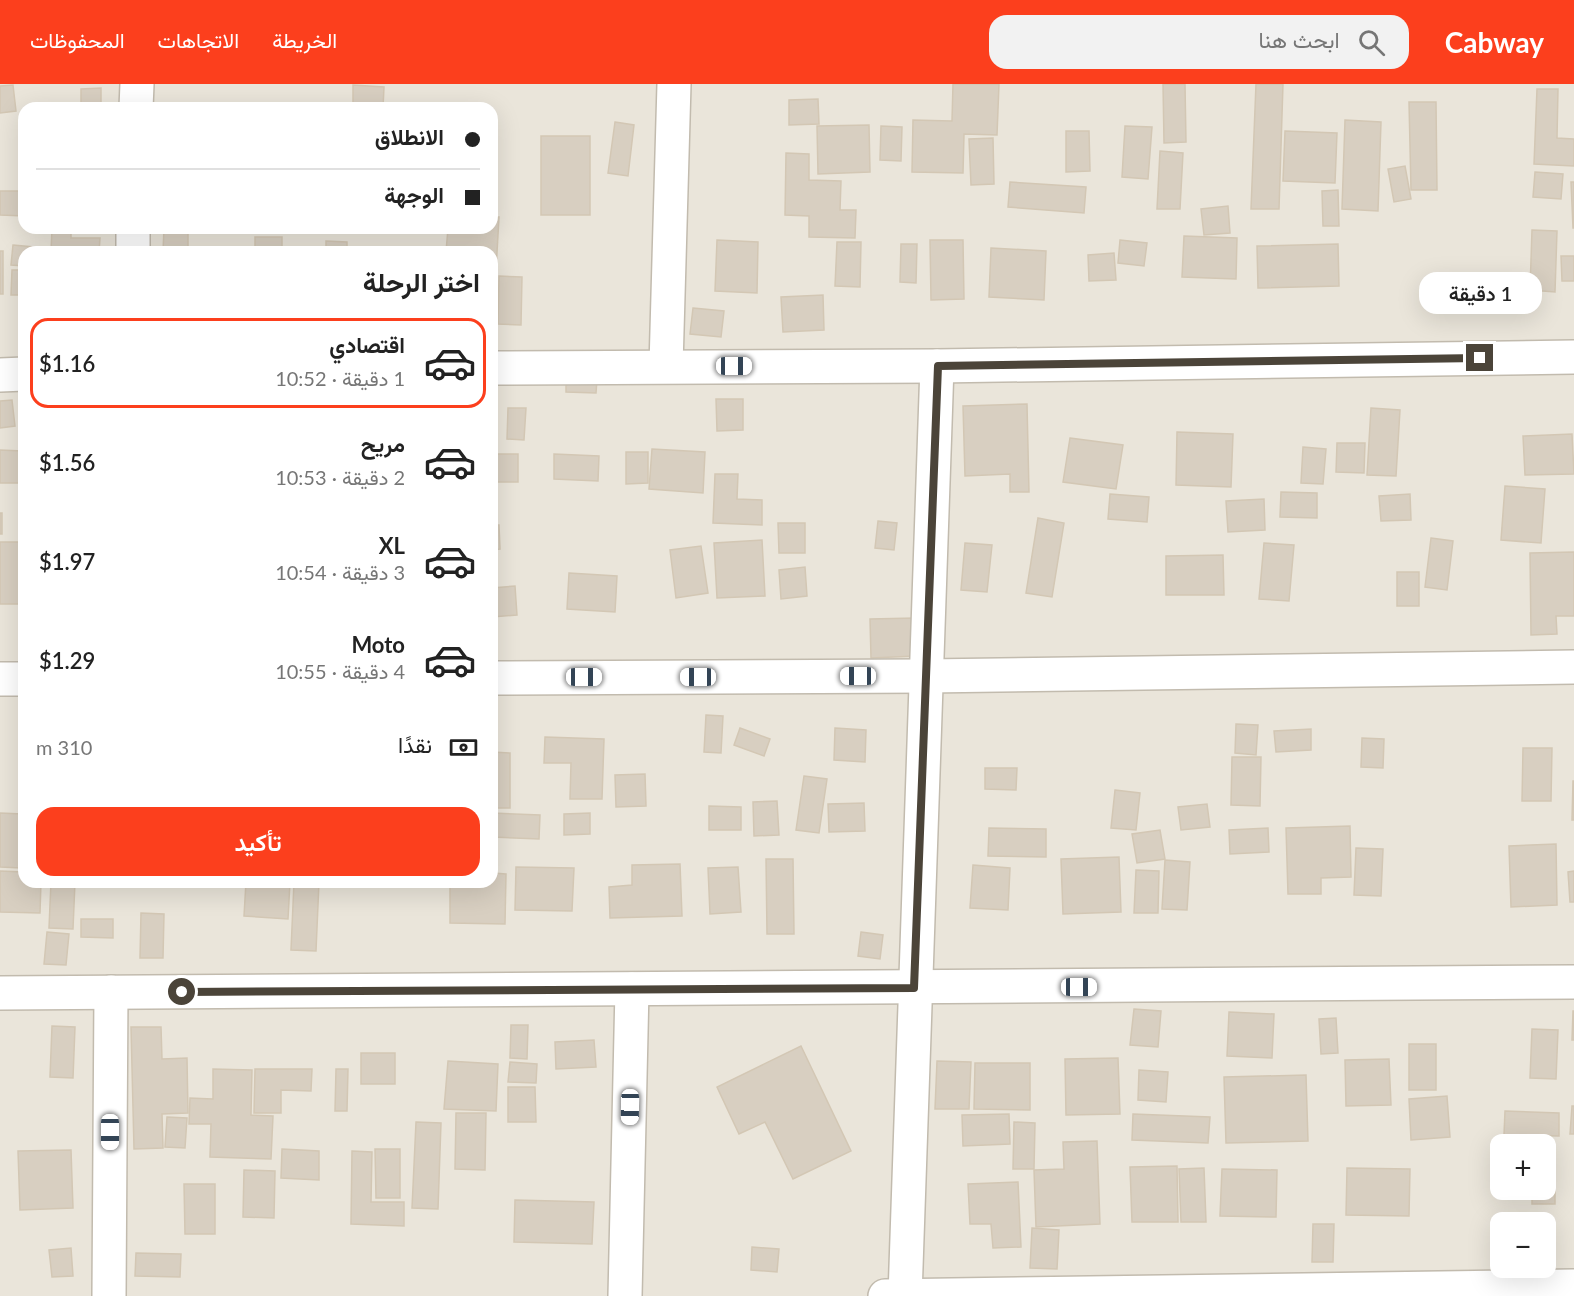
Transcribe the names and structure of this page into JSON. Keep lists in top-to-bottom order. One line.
{"page":{"header":"Cabway","search":"ابحث هنا","nav":["الخريطة","الاتجاهات","المحفوظات"],"banner":["الانطلاق","الوجهة"],"heading":"اختر الرحلة","bubble":"1 دقيقة","list":[{"name":"اقتصادي","note":"1 دقيقة · 10:52","value":"$1.16"},{"name":"مريح","note":"2 دقيقة · 10:53","value":"$1.56"},{"name":"XL","note":"3 دقيقة · 10:54","value":"$1.97"},{"name":"Moto","note":"4 دقيقة · 10:55","value":"$1.29"}],"pay":["نقدًا","310 m"],"buttons":"تأكيد","map_buttons":["+","−"]}}
